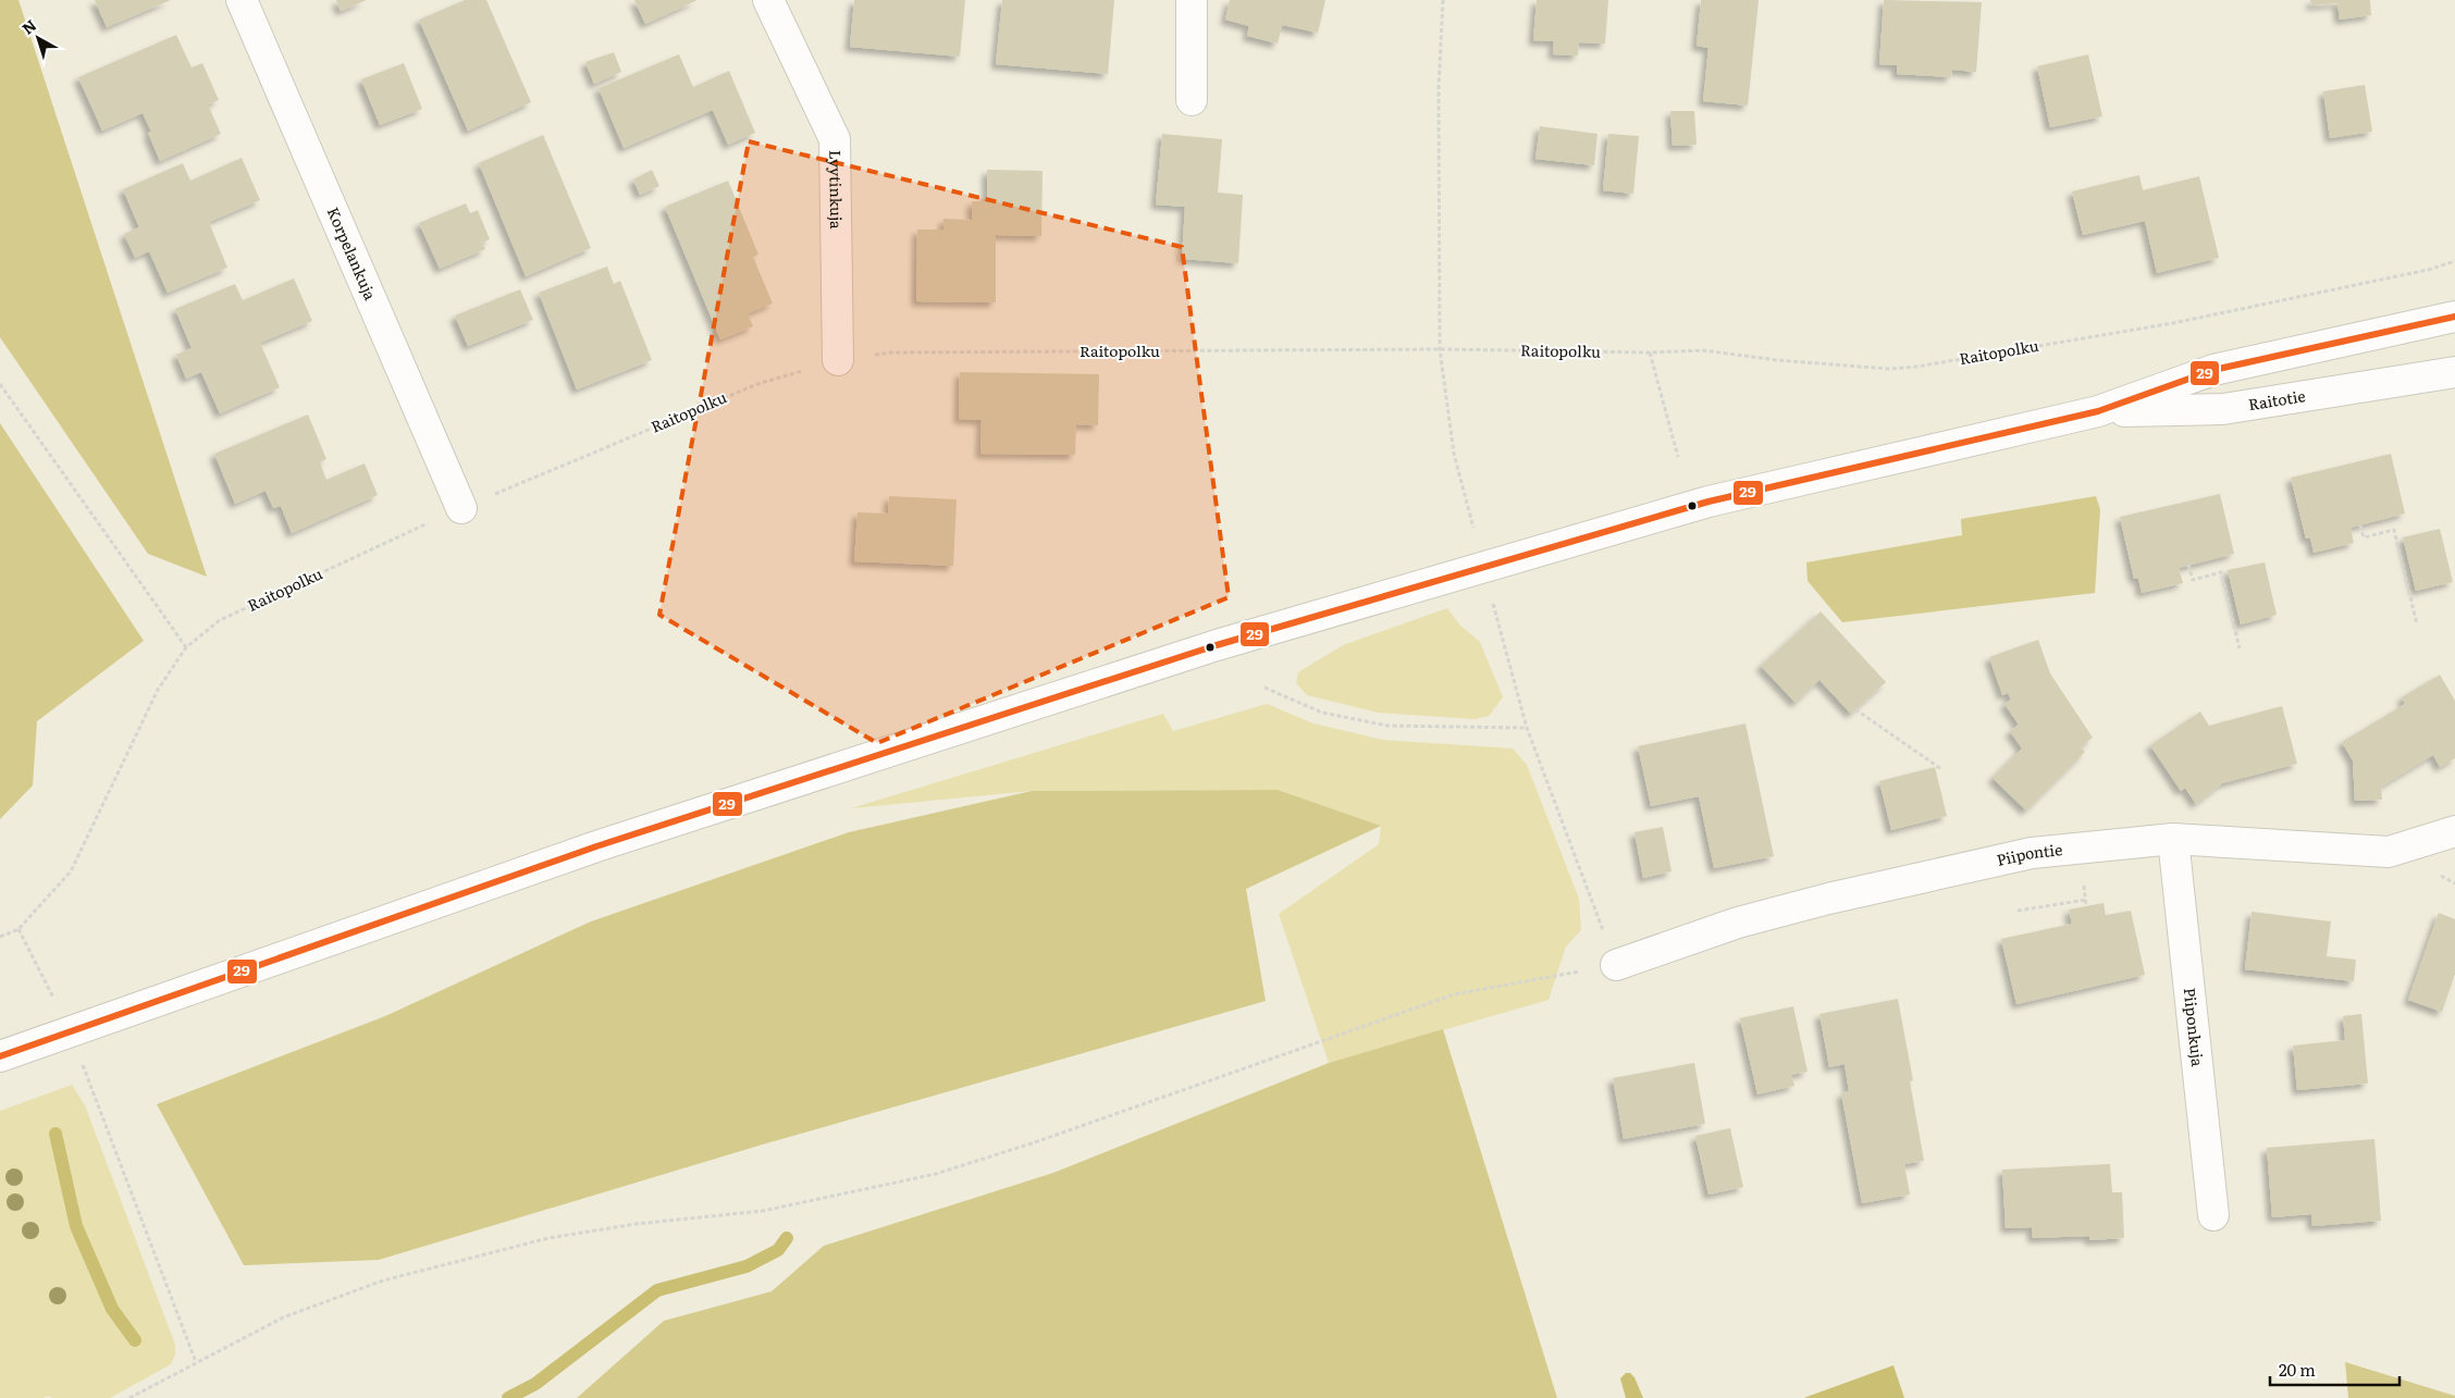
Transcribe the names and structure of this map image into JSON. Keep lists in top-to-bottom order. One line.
{"streets":{"main road":["Lyytinkuja","Korpelankuja","Raitotie","Piipontie","Piiponkuja"],"path":["Raitopolku"]},"crossings":[["Lyytinkuja","Raitopolku"],["Korpelankuja","Raitopolku"],["Piipontie","Piiponkuja"]],"lines":["transit line 29"],"scale_bar":"20 m","north":"top left"}
